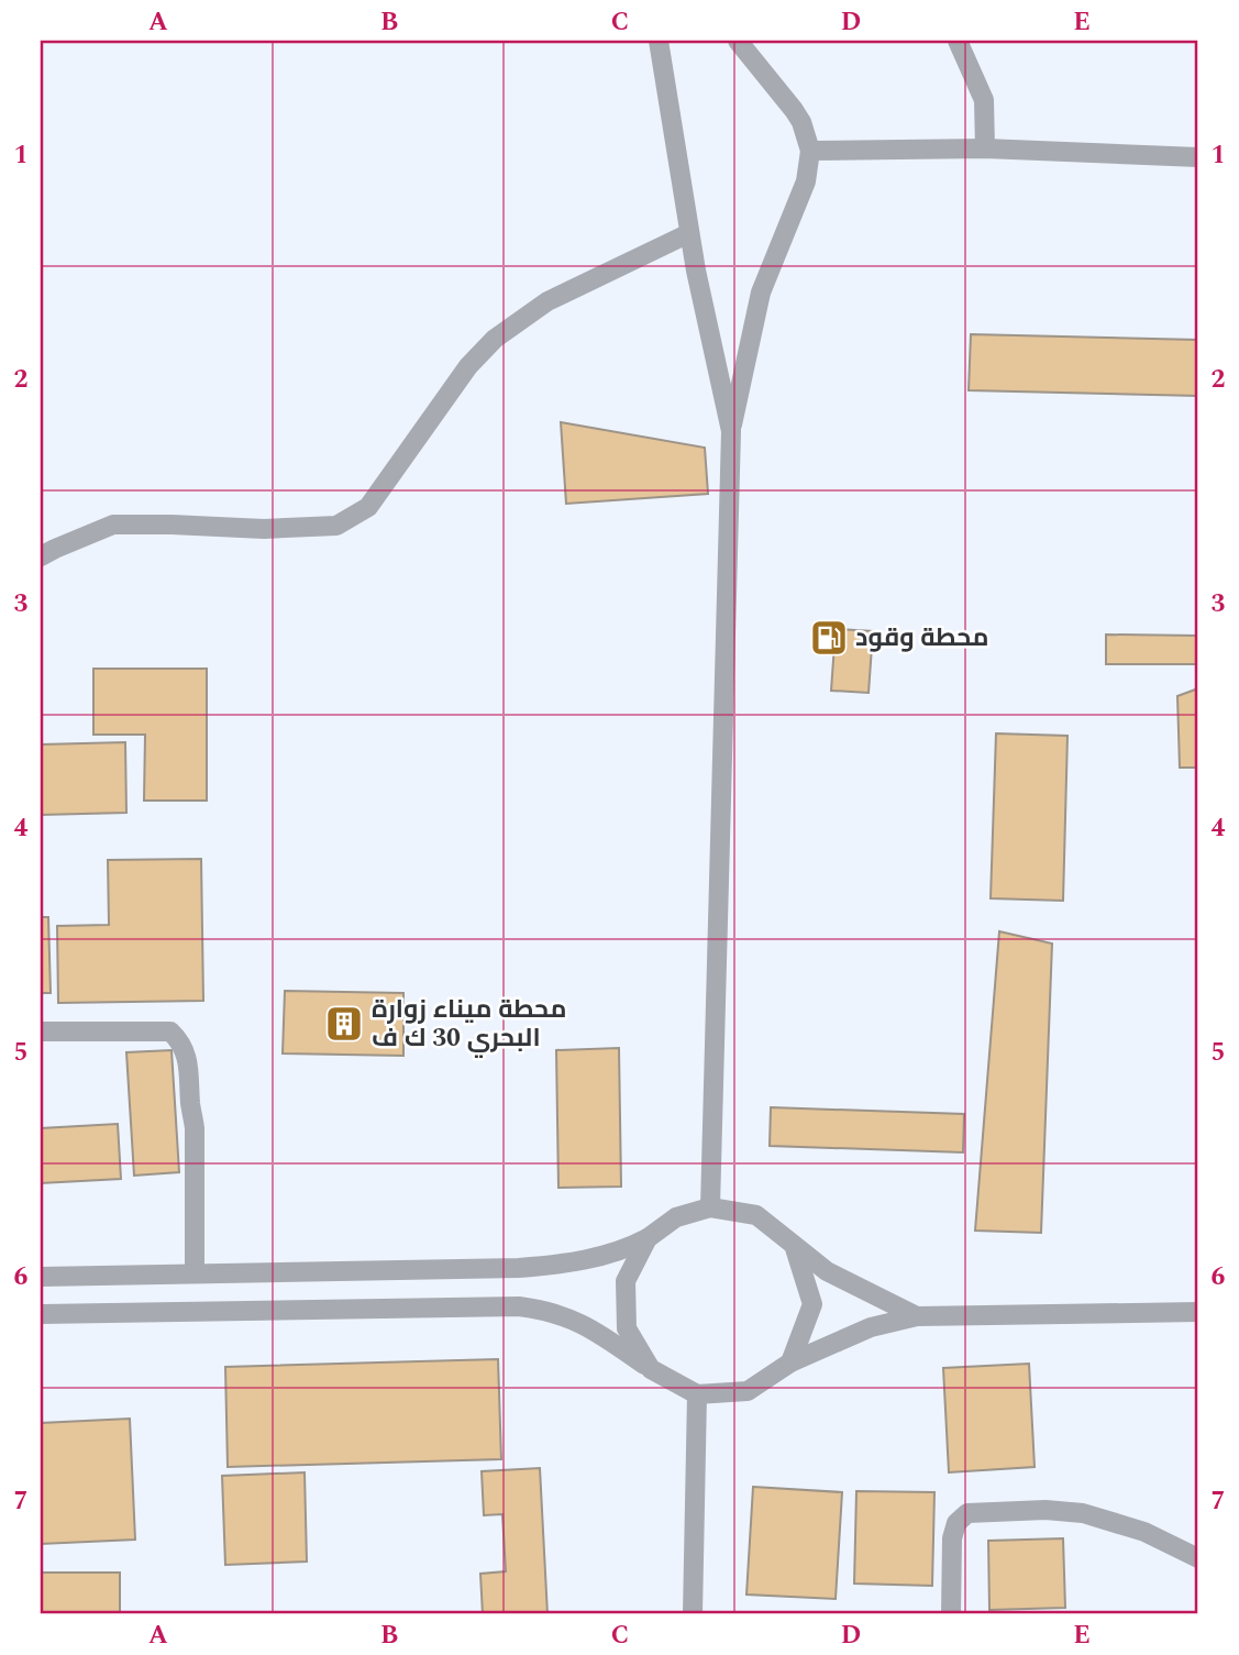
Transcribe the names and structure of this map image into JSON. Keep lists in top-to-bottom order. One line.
{"places":{"fuel station":["محطة وقود"],"building":["محطة ميناء زوارة البحري 30 ك ف"]},"grid":{"columns":["A","B","C","D","E"],"rows":["1","2","3","4","5","6","7"]}}
